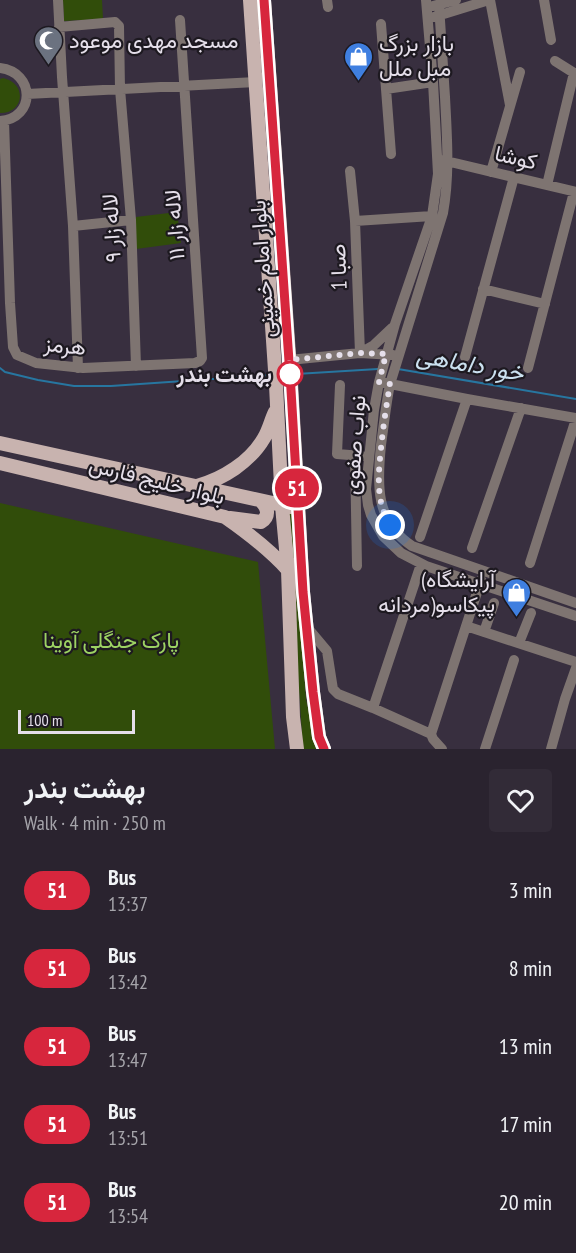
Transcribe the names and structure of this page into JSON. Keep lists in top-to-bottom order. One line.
{"streets":{"main road":["بلوار امام خمینی","بلوار خلیج فارس"],"street":["کوشا","لاله زار ۱۱","لاله زار ۹","صبا 1","هرمز","نواب صفوی"]},"crossings":[["کوشا","نواب صفوی"],["لاله زار ۱۱","هرمز"],["لاله زار ۹","هرمز"],["صبا 1","نواب صفوی"],["بلوار امام خمینی","بلوار خلیج فارس"]],"water":["خور داماهی"],"parks":["پارک جنگلی آوینا"],"places":{"mosque":["مسجد مهدی موعود"],"shop":["بازار بزرگ مبل ملل","(آرایشگاه پیکاسو(مردانه"],"other":["بهشت بندر"]},"lines":["bus line 51"],"scale_bar":"100 m","page":{"on_map":"51","scale":"100 m","heading":["بهشت بندر","Walk · 4 min · 250 m"],"list":[{"mark":"51","name":"Bus","note":"13:37","value":"3 min"},{"mark":"51","name":"Bus","note":"13:42","value":"8 min"},{"mark":"51","name":"Bus","note":"13:47","value":"13 min"},{"mark":"51","name":"Bus","note":"13:51","value":"17 min"},{"mark":"51","name":"Bus","note":"13:54","value":"20 min"}]}}
